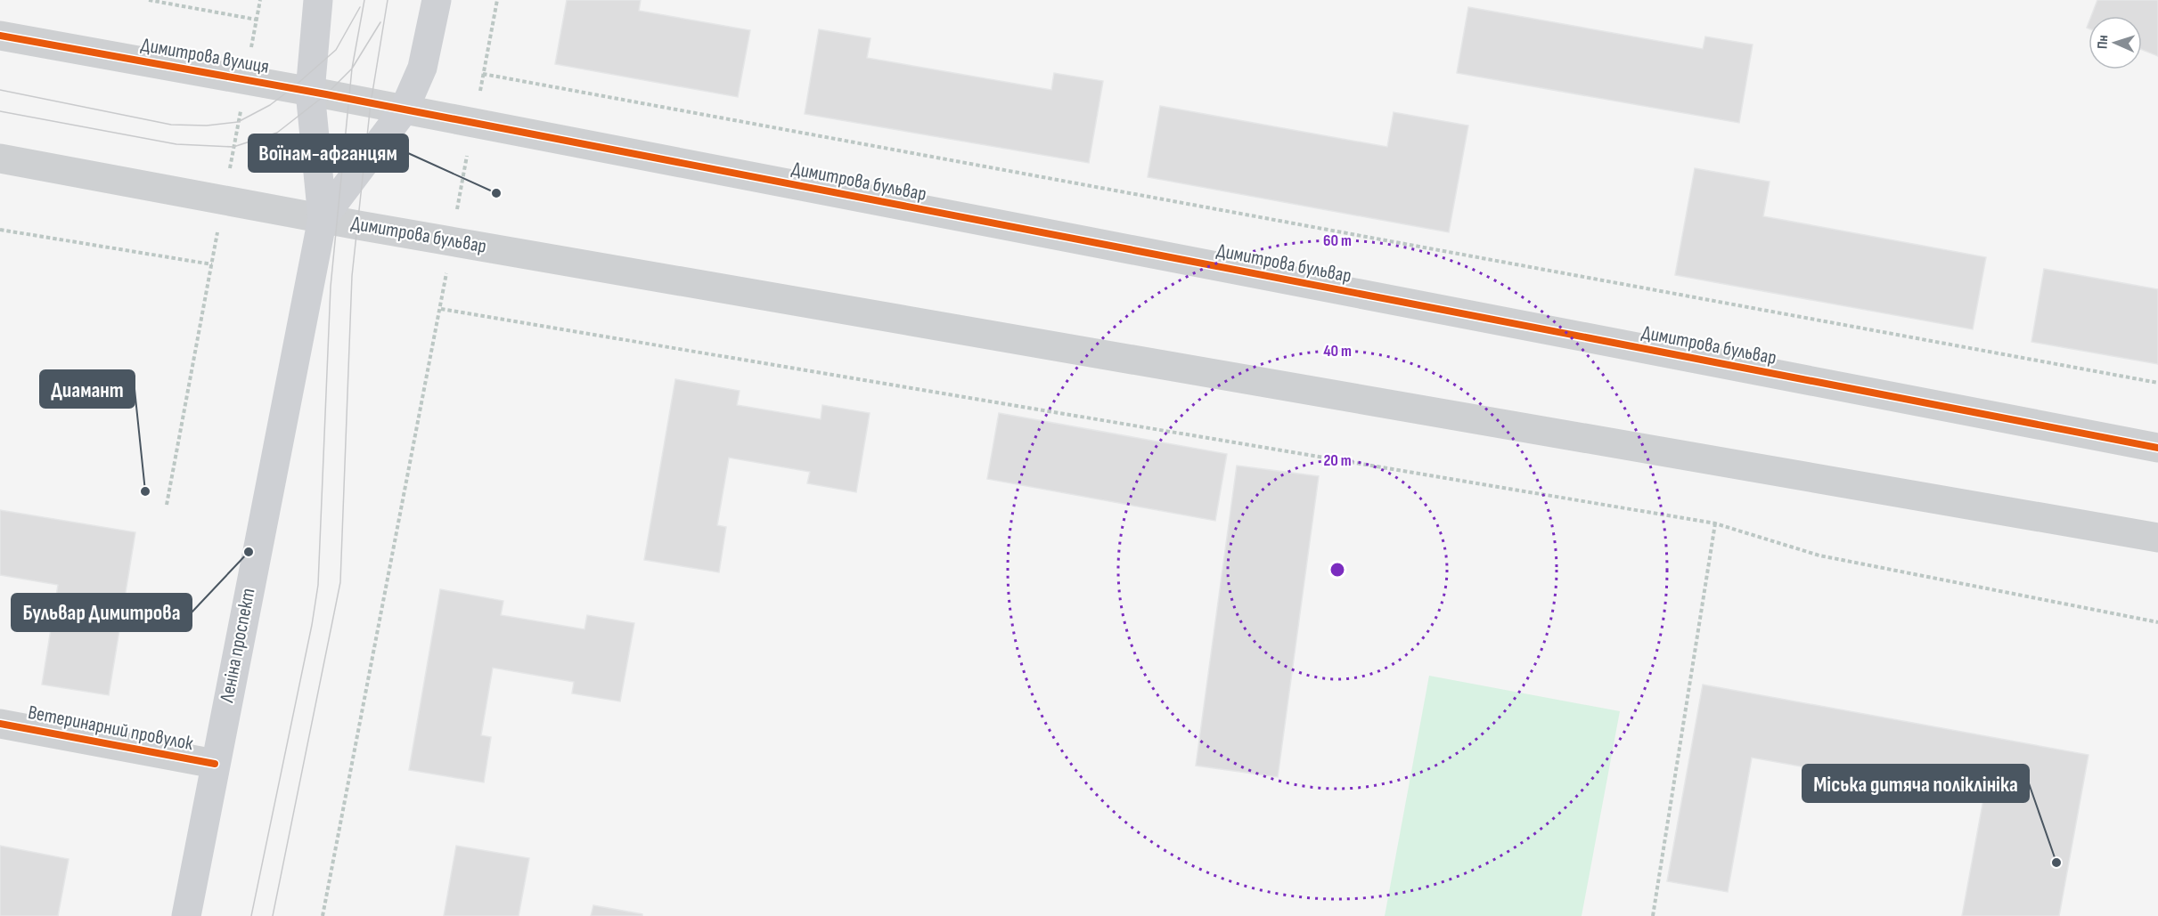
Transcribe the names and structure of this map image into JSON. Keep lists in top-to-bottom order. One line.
{"streets":{"main road":["Леніна проспект"],"street":["Димитрова вулиця","Димитрова бульвар","Ветеринарний провулок"]},"crossings":[["Димитрова вулиця","Димитрова бульвар"],["Димитрова вулиця","Леніна проспект"],["Димитрова бульвар","Леніна проспект"],["Леніна проспект","Ветеринарний провулок"]],"places":["Воїнам-афганцям","Диамант","Бульвар Димитрова","Міська дитяча поліклініка"],"north":"left","rings":["60 m","40 m","20 m"]}
